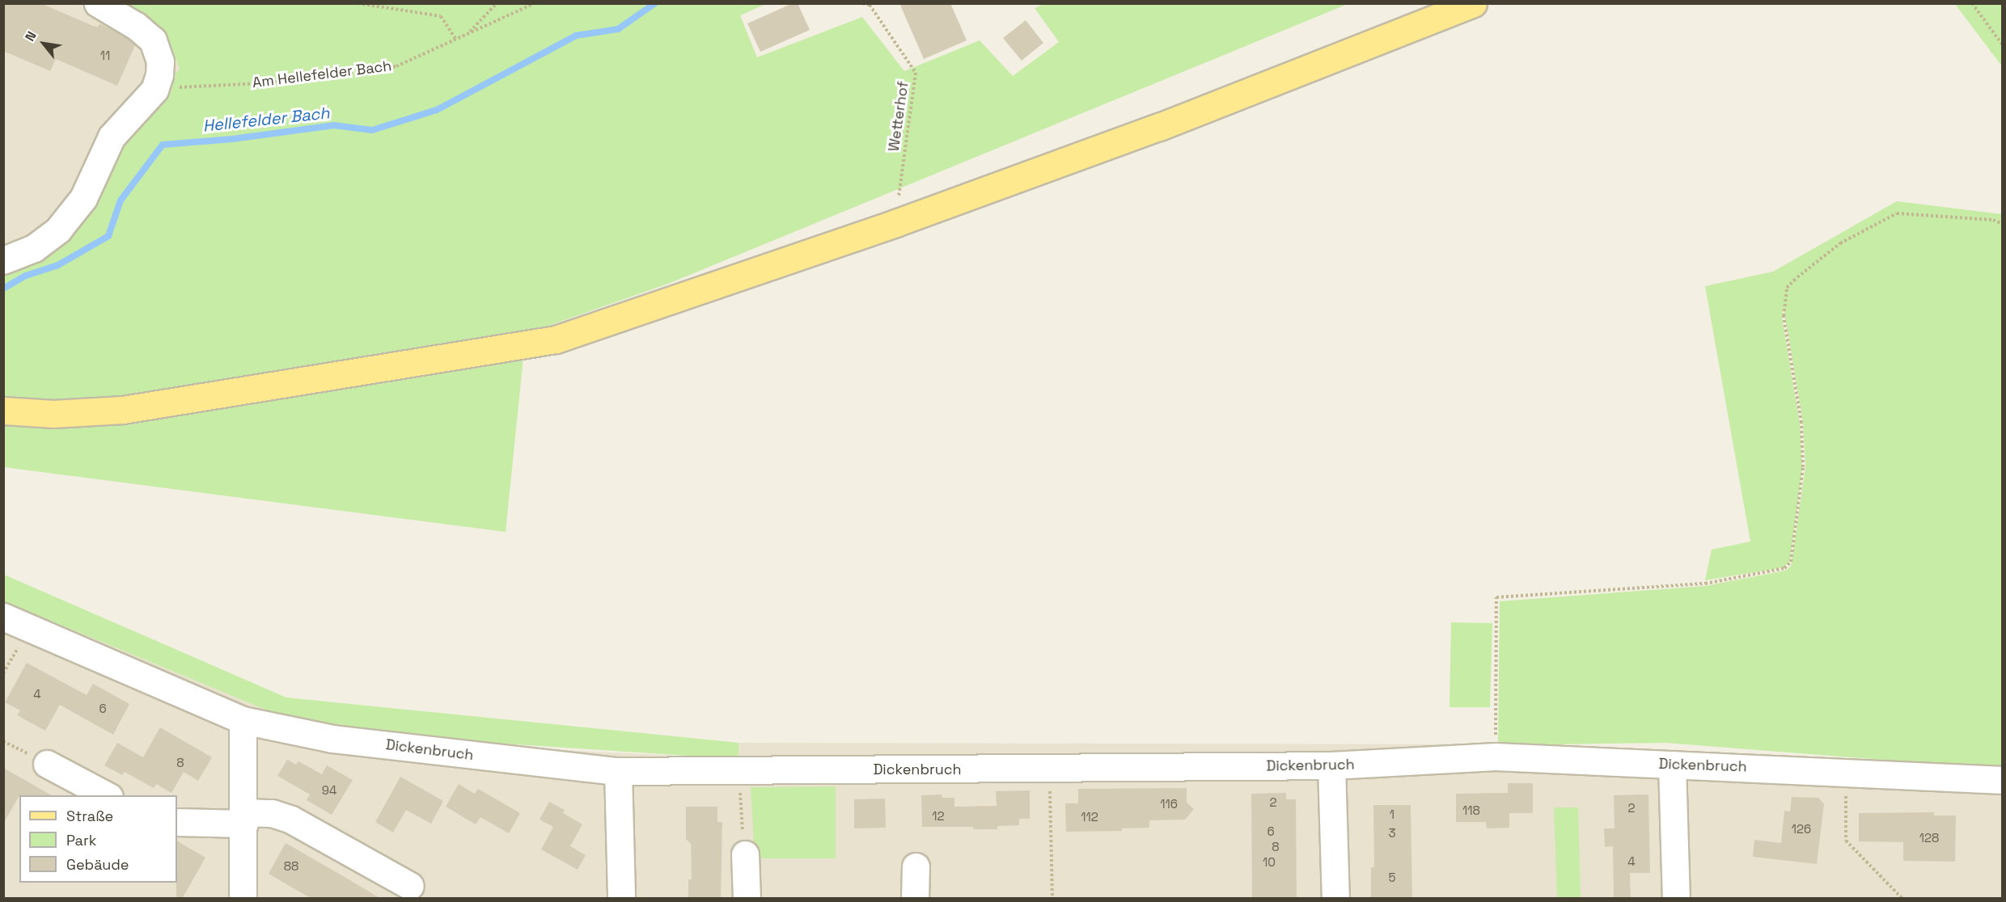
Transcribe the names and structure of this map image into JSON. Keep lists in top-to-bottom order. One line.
{"streets":{"street":["Dickenbruch"],"path":["Am Hellefelder Bach","Wetterhof"]},"water":["Hellefelder Bach"],"house_numbers":["11","4","6","8","94","2","116","2","118","1","12","112","126","6","3","128","8","4","10","88","5"],"legend":["Straße","Park","Gebäude"],"north":"top left"}
